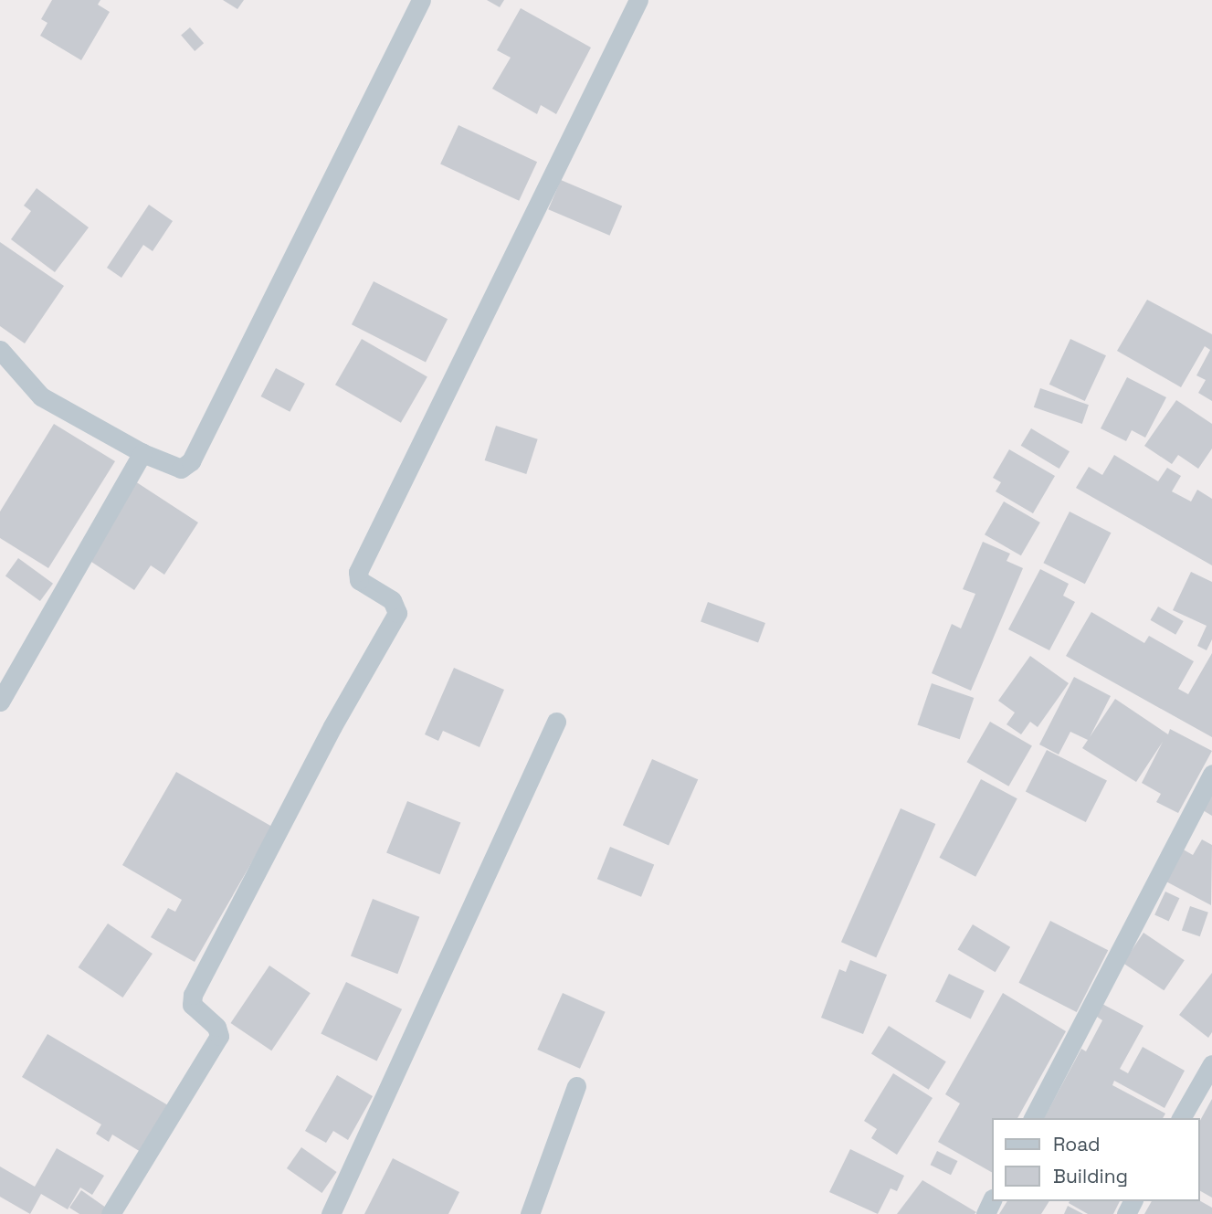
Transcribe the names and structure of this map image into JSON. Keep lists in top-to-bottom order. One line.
{"legend":["Road","Building"]}
